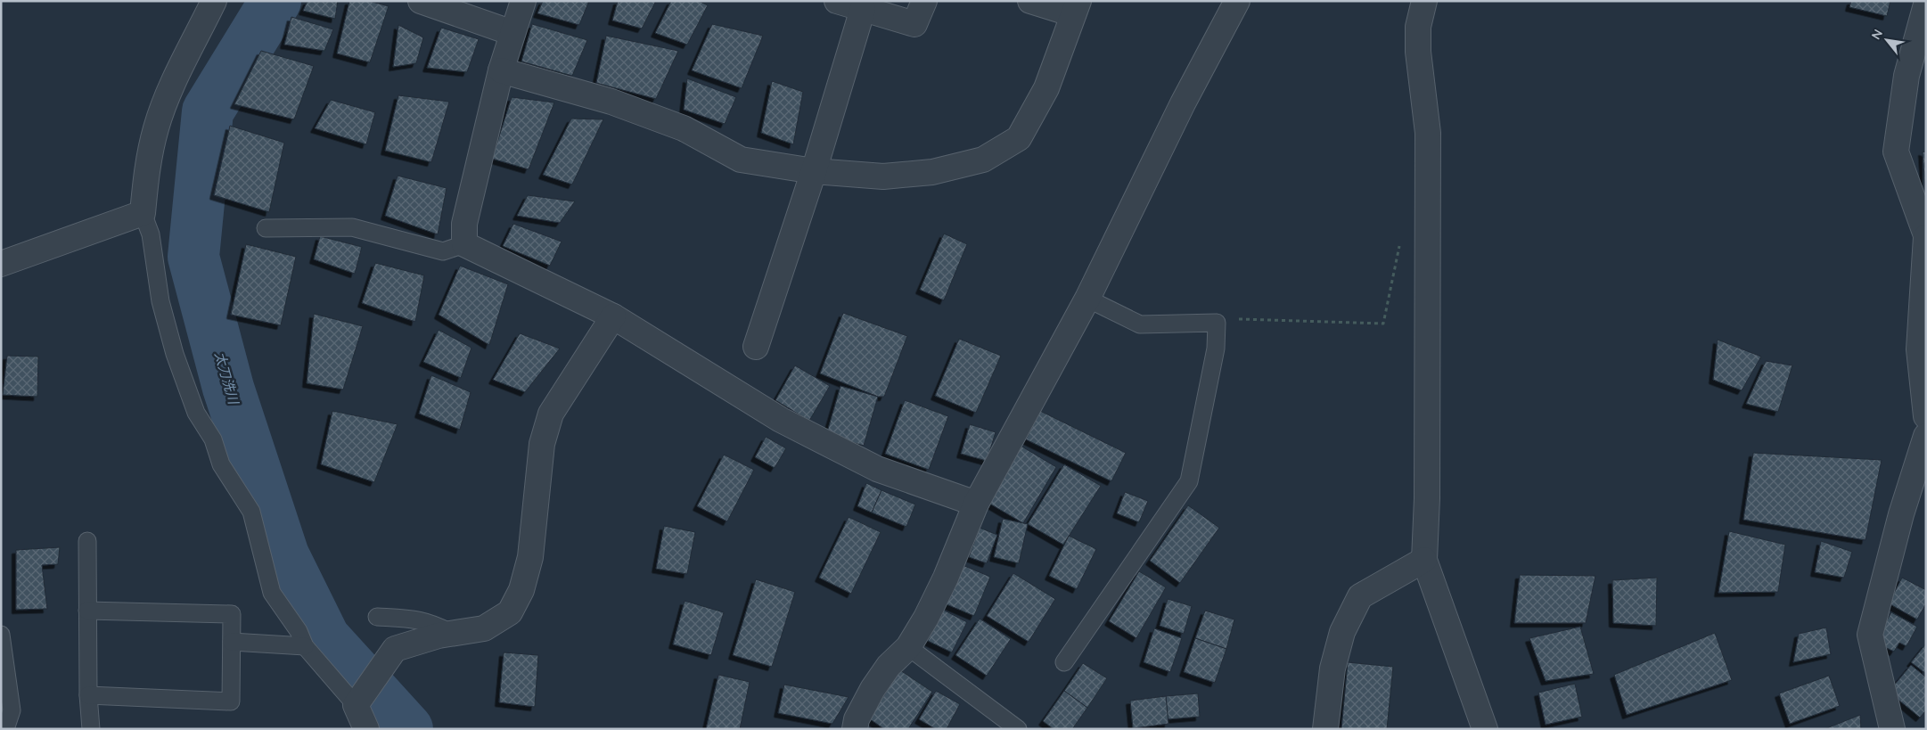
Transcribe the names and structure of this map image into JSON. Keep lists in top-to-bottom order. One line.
{"water":["太刀洗川"],"north":"top left"}
